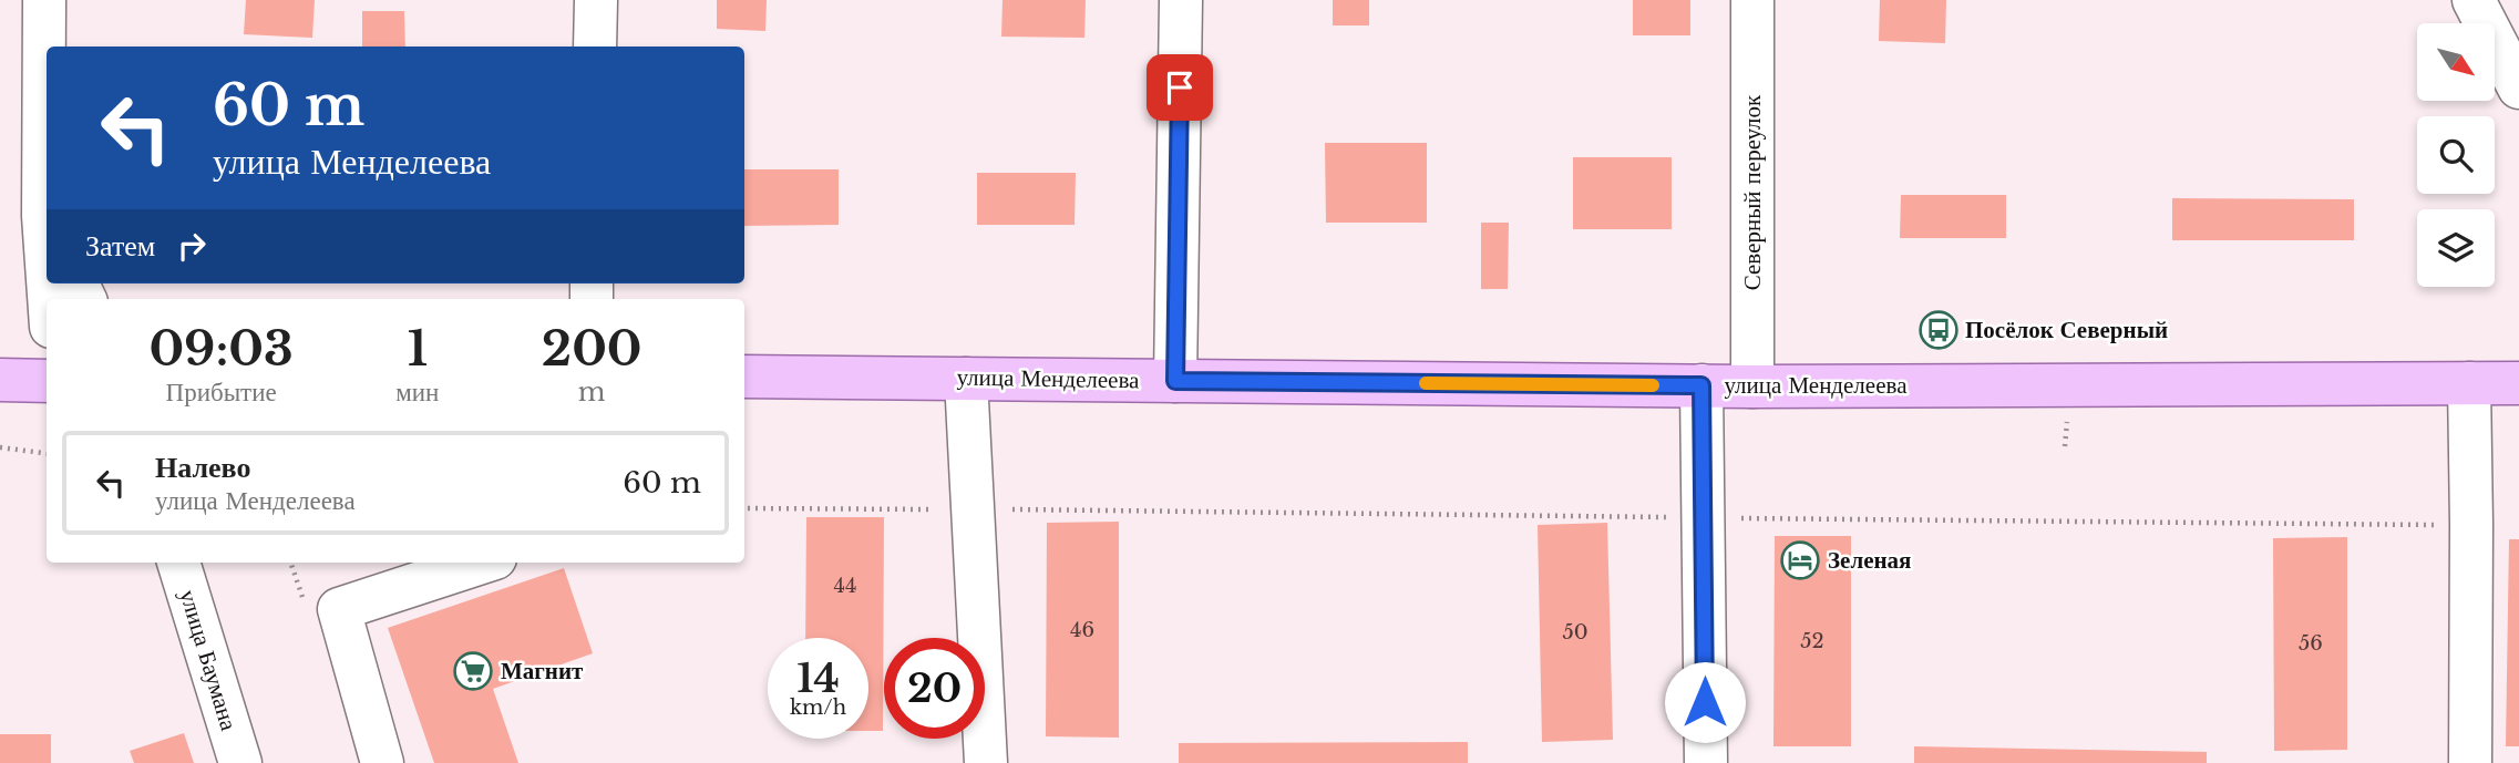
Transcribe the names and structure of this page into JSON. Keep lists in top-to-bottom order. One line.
{"streets":{"main road":["улица Менделеева"],"street":["Северный переулок","улица Баумана"]},"crossings":[["Северный переулок","улица Менделеева"]],"places":{"bus stop":["Посёлок Северный"],"hotel":["Зеленая"],"supermarket":["Магнит"]},"house_numbers":["44","46","50","52","56"],"north":"bottom right","page":{"turn":["60 m","улица Менделеева"],"then":"Затем","eta":["09:03","Прибытие","1","мин","200","m"],"list":[{"name":"Налево","note":"улица Менделеева","value":"60 m"}],"speed":"14 km/h","limit":"20"}}
